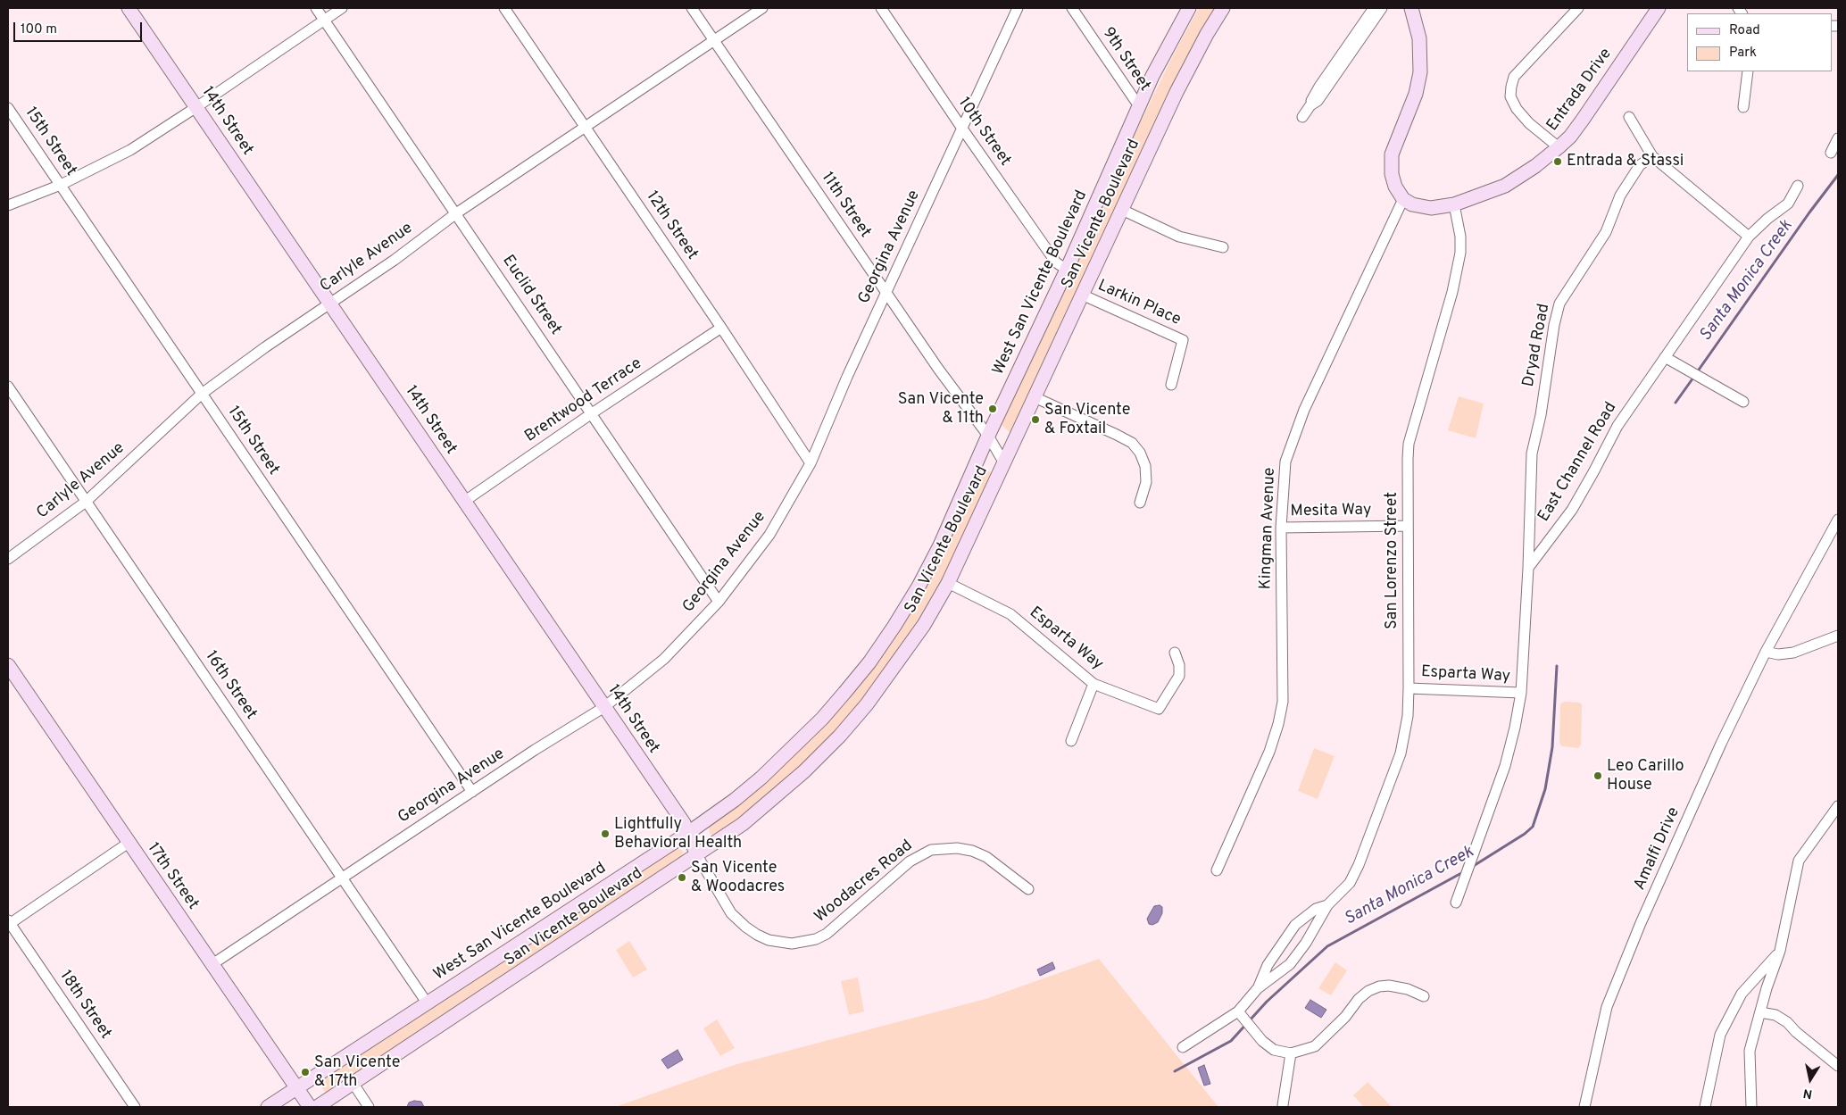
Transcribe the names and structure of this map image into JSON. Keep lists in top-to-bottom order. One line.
{"streets":{"main road":["Entrada Drive","14th Street","San Vicente Boulevard","West San Vicente Boulevard","17th Street"],"street":["9th Street","10th Street","15th Street","11th Street","12th Street","Georgina Avenue","Carlyle Avenue","Euclid Street","Larkin Place","Dryad Road","Brentwood Terrace","East Channel Road","Mesita Way","Kingman Avenue","San Lorenzo Street","Esparta Way","16th Street","Amalfi Drive","Woodacres Road","18th Street"]},"crossings":[["9th Street","West San Vicente Boulevard"],["Entrada Drive","Kingman Avenue"],["Entrada Drive","San Lorenzo Street"],["14th Street","San Vicente Boulevard"],["14th Street","Georgina Avenue"],["14th Street","Carlyle Avenue"],["14th Street","West San Vicente Boulevard"],["14th Street","Brentwood Terrace"],["14th Street","Woodacres Road"],["10th Street","Georgina Avenue"],["10th Street","West San Vicente Boulevard"],["15th Street","Georgina Avenue"],["15th Street","Carlyle Avenue"],["11th Street","San Vicente Boulevard"],["11th Street","Georgina Avenue"],["11th Street","Carlyle Avenue"],["11th Street","West San Vicente Boulevard"],["San Vicente Boulevard","Larkin Place"],["San Vicente Boulevard","Esparta Way"],["San Vicente Boulevard","Woodacres Road"],["12th Street","Georgina Avenue"],["12th Street","Carlyle Avenue"],["12th Street","Brentwood Terrace"],["Georgina Avenue","Euclid Street"],["Georgina Avenue","16th Street"],["Georgina Avenue","17th Street"],["Carlyle Avenue","Euclid Street"],["Carlyle Avenue","16th Street"],["West San Vicente Boulevard","16th Street"],["West San Vicente Boulevard","17th Street"],["Euclid Street","Brentwood Terrace"],["Dryad Road","East Channel Road"],["Mesita Way","Kingman Avenue"],["Mesita Way","San Lorenzo Street"],["San Lorenzo Street","Esparta Way"]],"water":["Santa Monica Creek"],"places":["Entrada & Stassi","San Vicente & 11th","San Vicente & Foxtail","Leo Carillo House","Lightfully Behavioral Health","San Vicente & Woodacres","San Vicente & 17th"],"legend":["Road","Park"],"scale_bar":"100 m","north":"bottom"}
